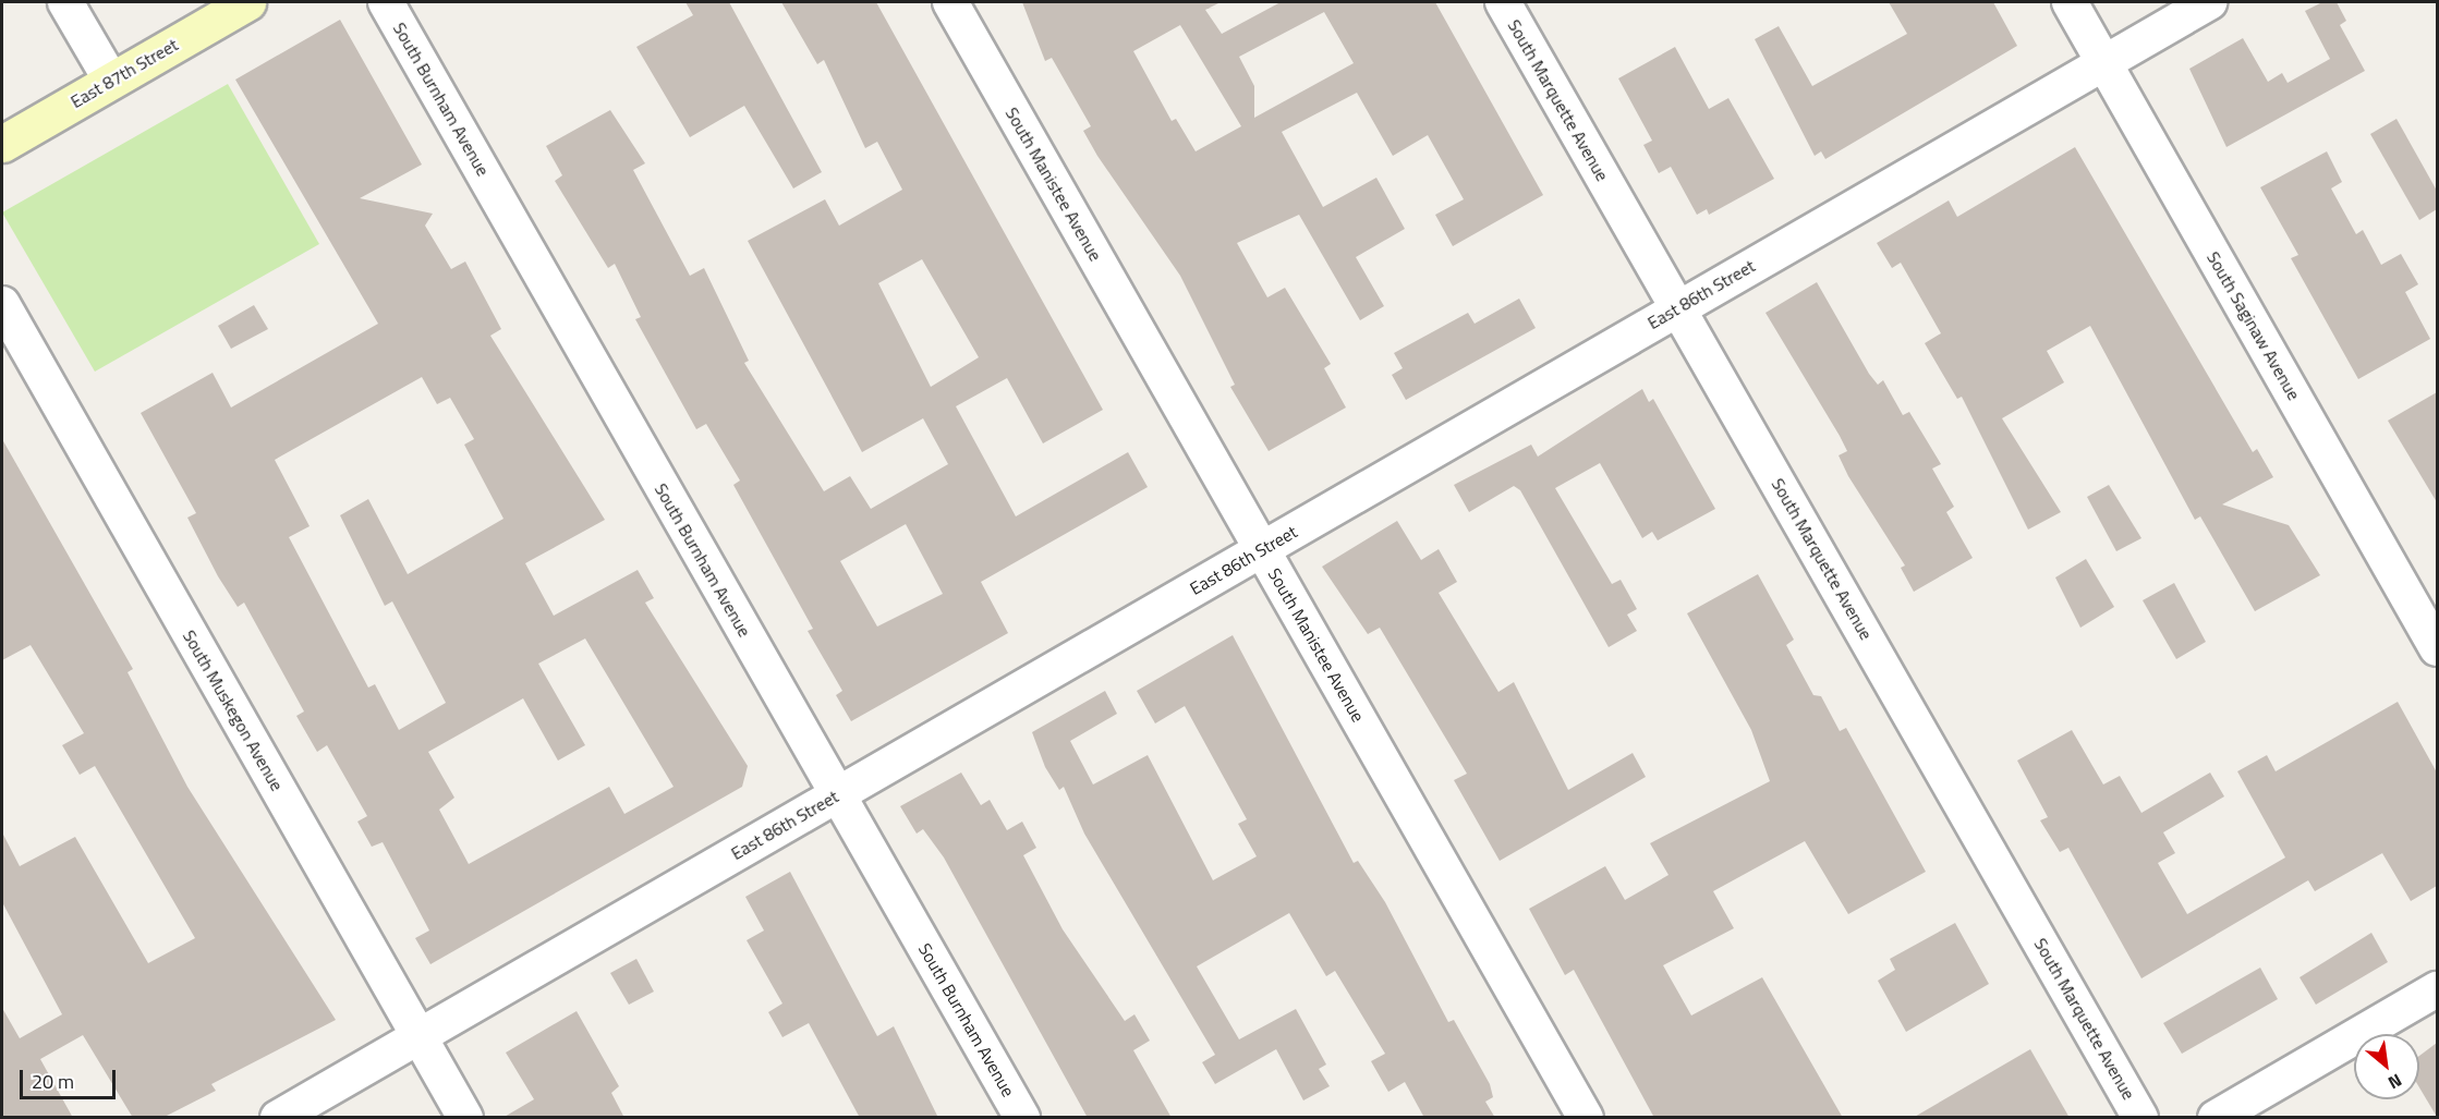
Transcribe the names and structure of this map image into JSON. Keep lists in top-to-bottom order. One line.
{"streets":{"main road":["East 87th Street"],"street":["South Burnham Avenue","South Marquette Avenue","South Manistee Avenue","East 86th Street","South Saginaw Avenue","South Muskegon Avenue"]},"crossings":[["South Burnham Avenue","East 86th Street"],["South Marquette Avenue","East 86th Street"],["South Manistee Avenue","East 86th Street"],["East 86th Street","South Saginaw Avenue"],["East 86th Street","South Muskegon Avenue"]],"scale_bar":"20 m","north":"bottom right"}
